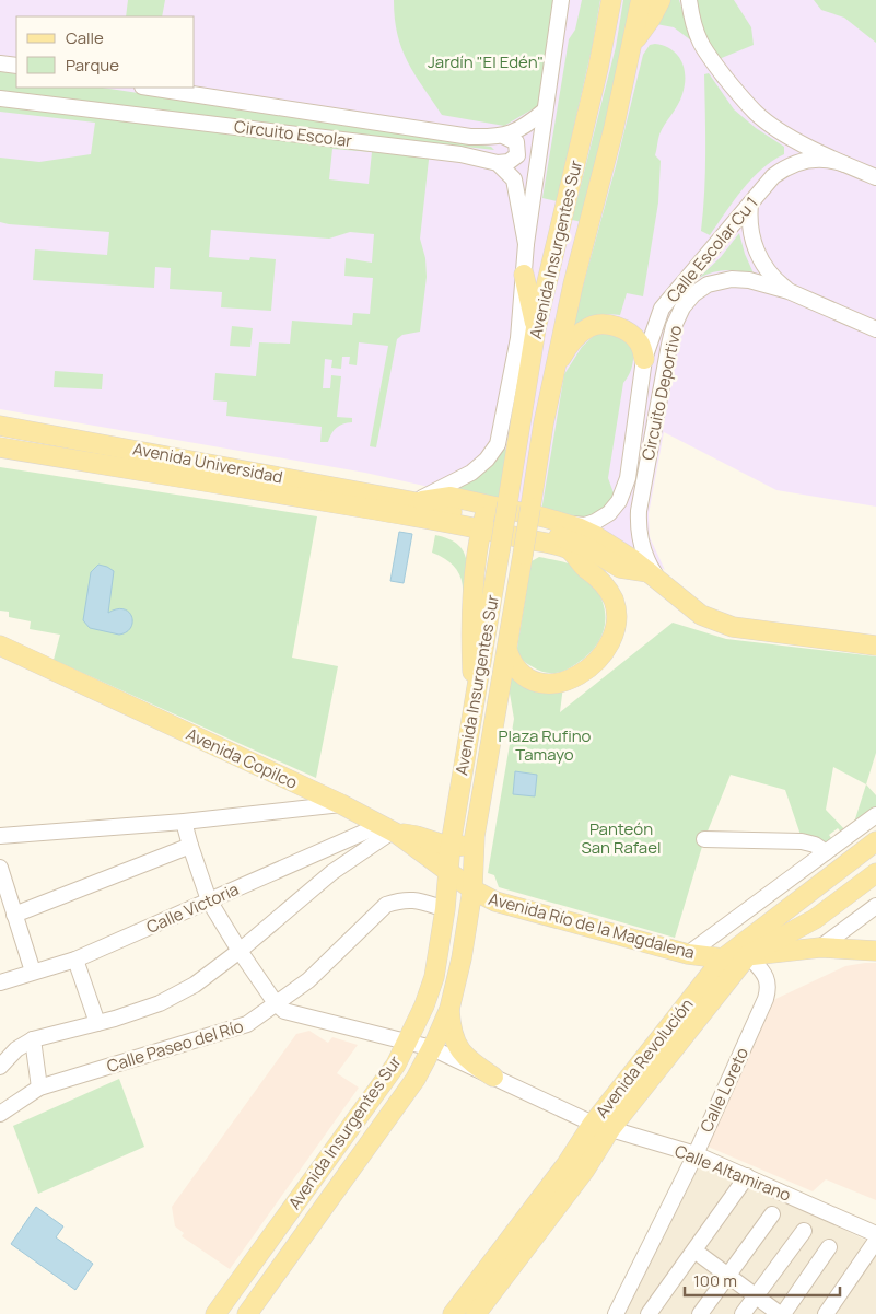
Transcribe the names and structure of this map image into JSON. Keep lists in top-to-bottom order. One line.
{"streets":{"main road":["Avenida Insurgentes Sur","Avenida Universidad","Avenida Copilco","Avenida Río de la Magdalena","Avenida Revolución"],"street":["Circuito Escolar","Calle Escolar Cu 1","Circuito Deportivo","Calle Victoria","Calle Paseo del Río","Calle Loreto","Calle Altamirano"]},"crossings":[["Avenida Insurgentes Sur","Avenida Universidad"],["Avenida Insurgentes Sur","Avenida Copilco"],["Avenida Insurgentes Sur","Avenida Río de la Magdalena"],["Avenida Insurgentes Sur","Calle Paseo del Río"],["Avenida Insurgentes Sur","Calle Altamirano"],["Avenida Copilco","Calle Victoria"],["Avenida Copilco","Avenida Río de la Magdalena"],["Avenida Río de la Magdalena","Avenida Revolución"],["Avenida Río de la Magdalena","Calle Loreto"],["Avenida Revolución","Calle Loreto"],["Avenida Revolución","Calle Altamirano"],["Calle Loreto","Calle Altamirano"]],"parks":["Jardín \"El Edén\"","Plaza Rufino Tamayo","Panteón San Rafael"],"legend":["Calle","Parque"],"scale_bar":"100 m"}
